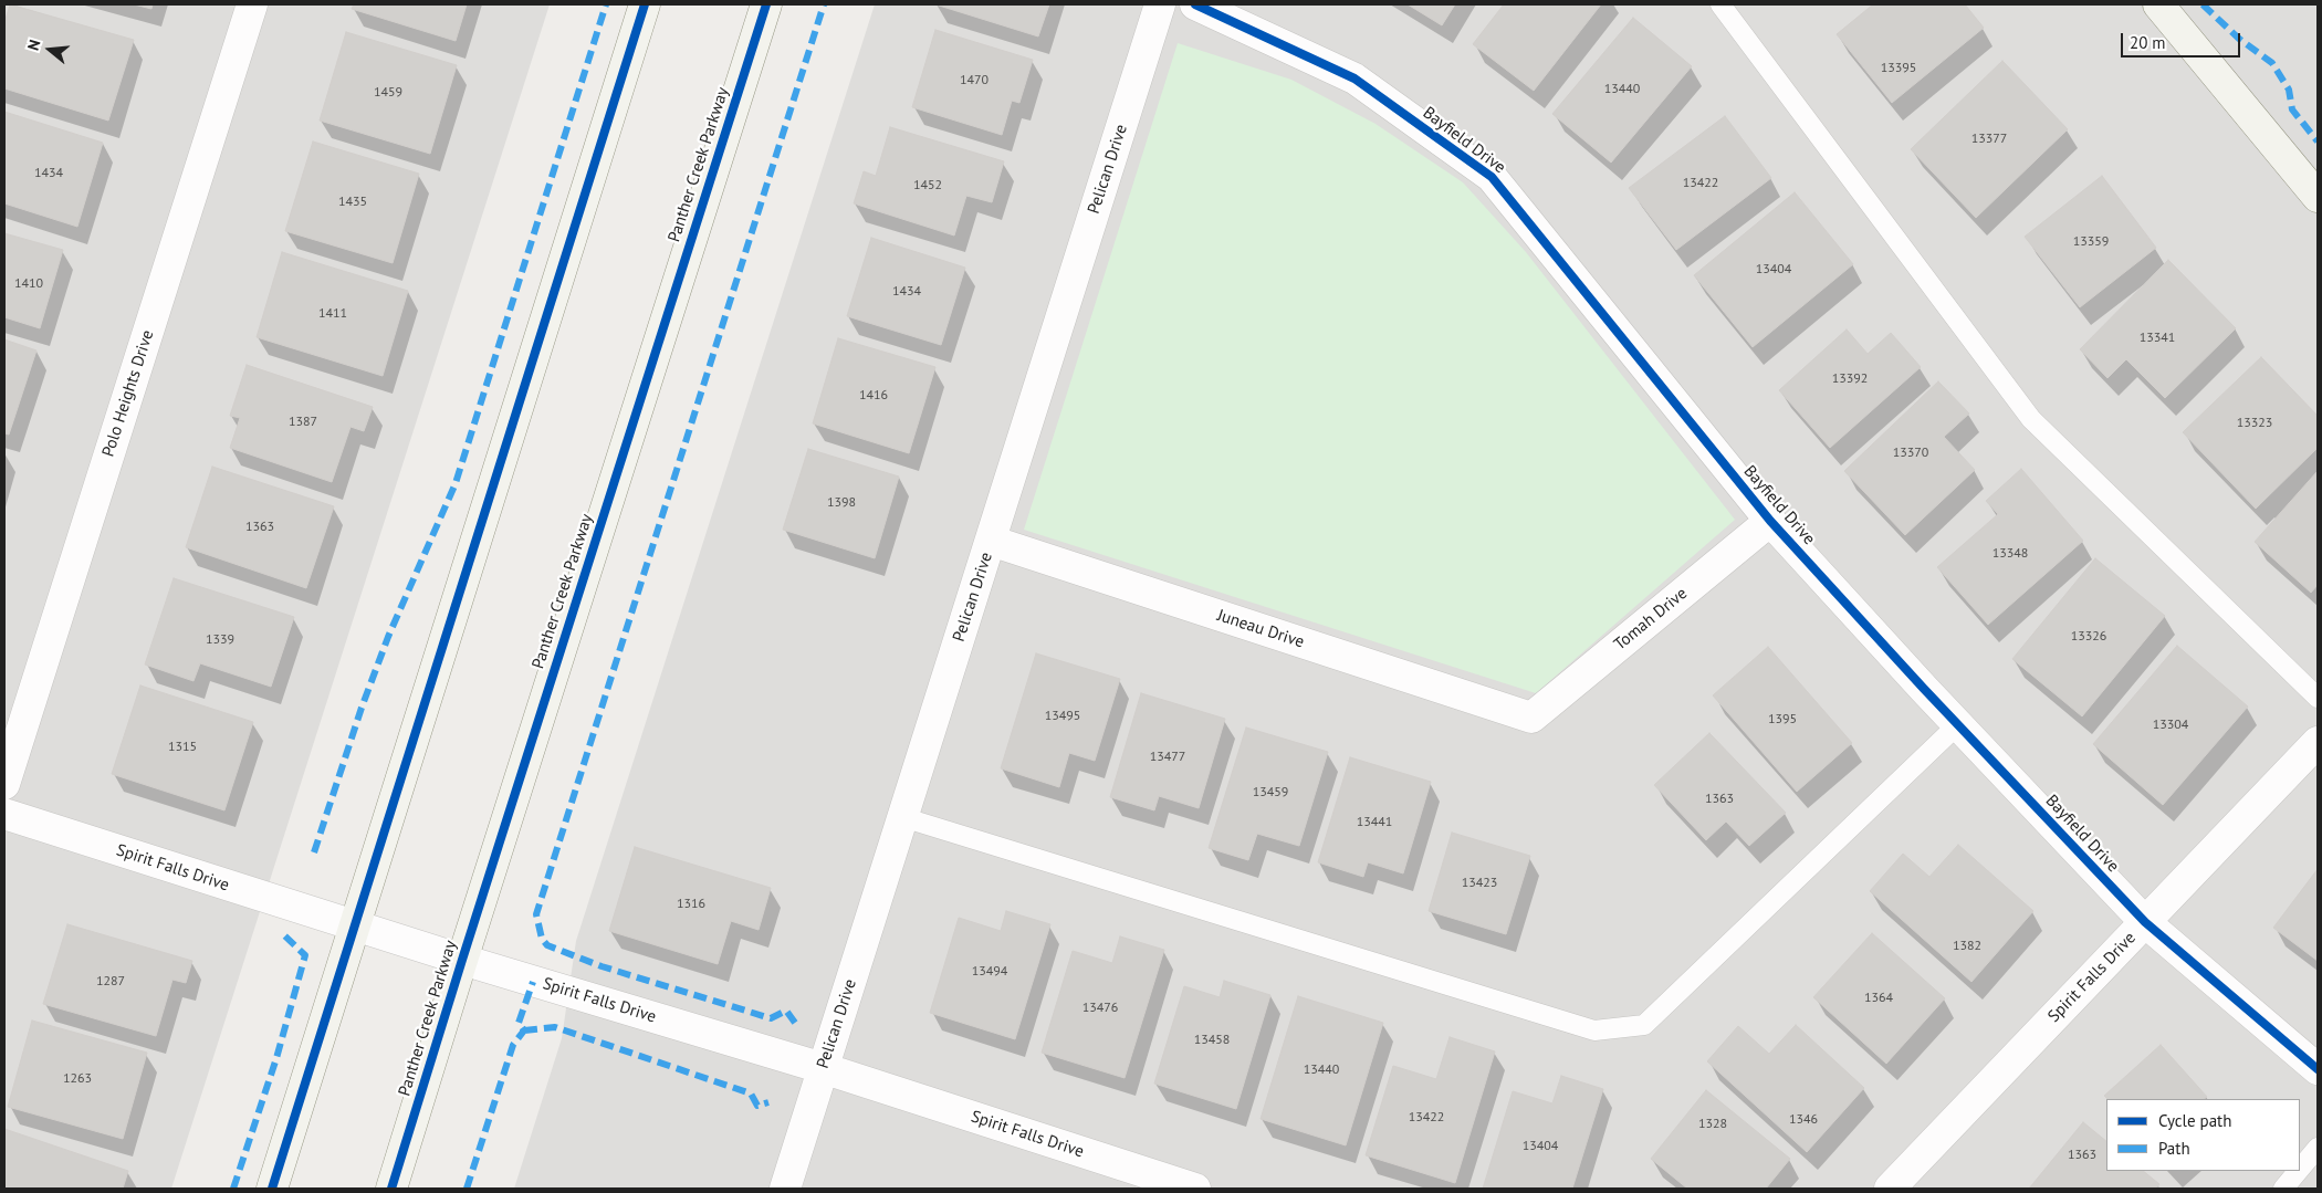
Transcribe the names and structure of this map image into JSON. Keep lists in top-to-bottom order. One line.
{"streets":{"main road":["Panther Creek Parkway"],"street":["Bayfield Drive","Pelican Drive","Polo Heights Drive","Tomah Drive","Juneau Drive","Spirit Falls Drive"]},"crossings":[["Bayfield Drive","Tomah Drive"],["Bayfield Drive","Spirit Falls Drive"],["Panther Creek Parkway","Spirit Falls Drive"],["Pelican Drive","Juneau Drive"],["Pelican Drive","Spirit Falls Drive"],["Tomah Drive","Juneau Drive"]],"house_numbers":["13395","1470","13440","1459","13377","1434","13422","1452","1435","13359","13404","1410","1434","1411","13341","13392","1416","1387","13323","13370","1398","1363","13348","13326","1339","13495","1395","13304","1315","13477","13459","1363","13441","13423","1316","1382","13494","1287","1364","13476","13458","13440","1263","13422","1346","1328","13404","1363"],"legend":["Cycle path","Path"],"scale_bar":"20 m","north":"left"}
